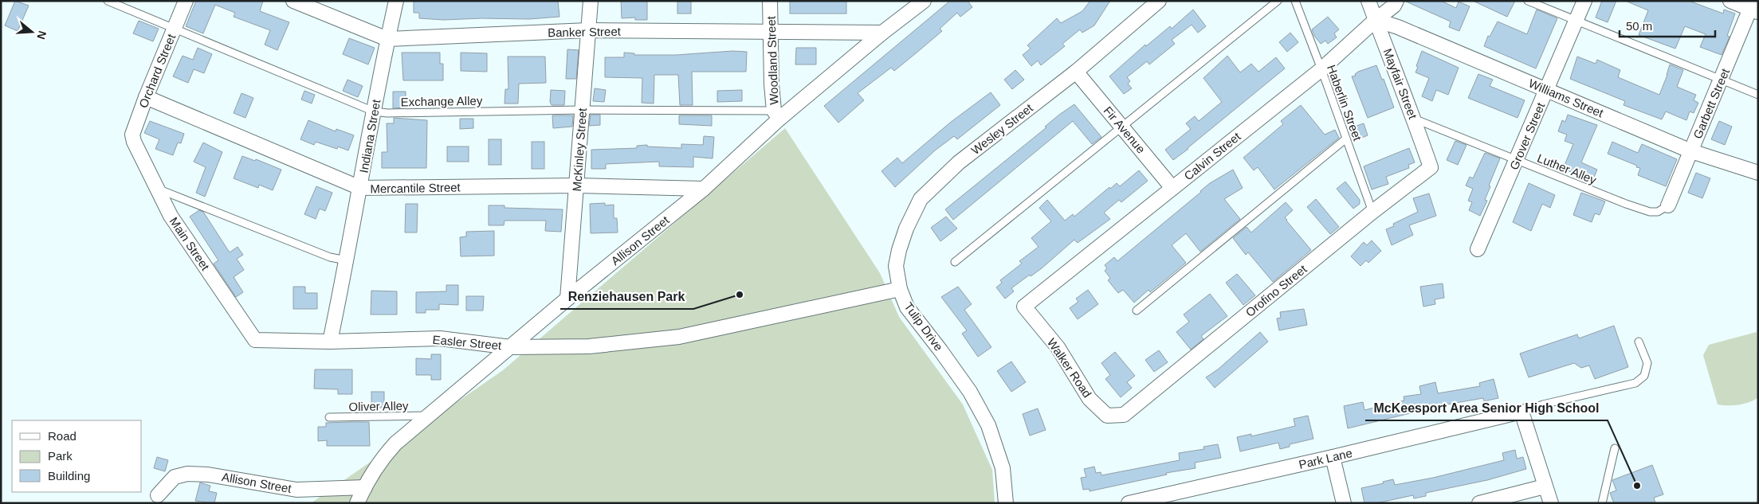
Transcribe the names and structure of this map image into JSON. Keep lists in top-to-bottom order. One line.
{"streets":{"street":["Banker Street","Woodland Street","Orchard Street","Mayfair Street","Williams Street","Garbett Street","Wesley Street","Fir Avenue","Indiana Street","Grover Street","McKinley Street","Calvin Street","Mercantile Street","Allison Street","Main Street","Orofino Street","Tulip Drive","Easler Street","Walker Road","Park Lane"],"lane":["Exchange Alley","Haberlin Street","Luther Alley","Oliver Alley"]},"crossings":[["Banker Street","Woodland Street"],["Banker Street","Indiana Street"],["Banker Street","McKinley Street"],["Banker Street","Allison Street"],["Woodland Street","Exchange Alley"],["Woodland Street","Allison Street"],["Orchard Street","Exchange Alley"],["Orchard Street","Mercantile Street"],["Orchard Street","Main Street"],["Mayfair Street","Williams Street"],["Mayfair Street","Calvin Street"],["Mayfair Street","Luther Alley"],["Mayfair Street","Orofino Street"],["Williams Street","Garbett Street"],["Williams Street","Grover Street"],["Williams Street","Calvin Street"],["Exchange Alley","Indiana Street"],["Exchange Alley","McKinley Street"],["Exchange Alley","Allison Street"],["Haberlin Street","Calvin Street"],["Haberlin Street","Orofino Street"],["Garbett Street","Luther Alley"],["Wesley Street","Fir Avenue"],["Wesley Street","Tulip Drive"],["Fir Avenue","Calvin Street"],["Indiana Street","Mercantile Street"],["Indiana Street","Easler Street"],["Grover Street","Luther Alley"],["McKinley Street","Mercantile Street"],["McKinley Street","Allison Street"],["Calvin Street","Walker Road"],["Mercantile Street","Allison Street"],["Allison Street","Easler Street"],["Allison Street","Oliver Alley"],["Main Street","Easler Street"],["Orofino Street","Walker Road"],["Tulip Drive","Easler Street"]],"places":["Renziehausen Park","McKeesport Area Senior High School"],"legend":["Road","Park","Building"],"scale_bar":"50 m","north":"right"}
